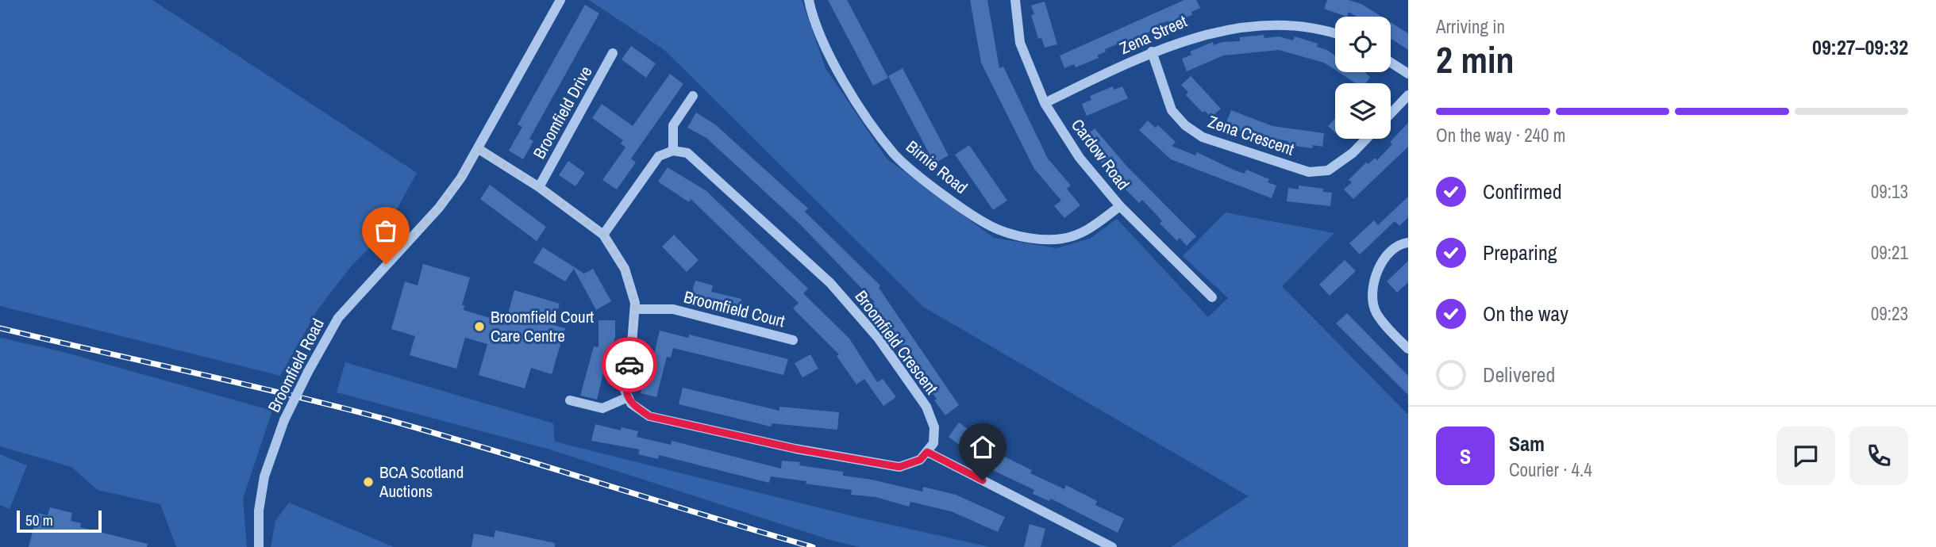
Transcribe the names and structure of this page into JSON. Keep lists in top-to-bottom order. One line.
{"streets":{"street":["Zena Street","Broomfield Drive","Zena Crescent","Cardow Road","Birnie Road","Broomfield Court","Broomfield Crescent","Broomfield Road"]},"crossings":[["Zena Street","Zena Crescent"],["Zena Street","Cardow Road"],["Cardow Road","Birnie Road"]],"places":["Broomfield Court Care Centre","BCA Scotland Auctions"],"scale_bar":"50 m","page":{"heading":["2 min","Arriving in","09:27–09:32"],"panel":["Sam","Courier · 4.4"],"bar":"On the way · 240 m","list":[["Confirmed","09:13"],["Preparing","09:21"],["On the way","09:23"],"Delivered"],"round":"S","scale":"50 m"}}
